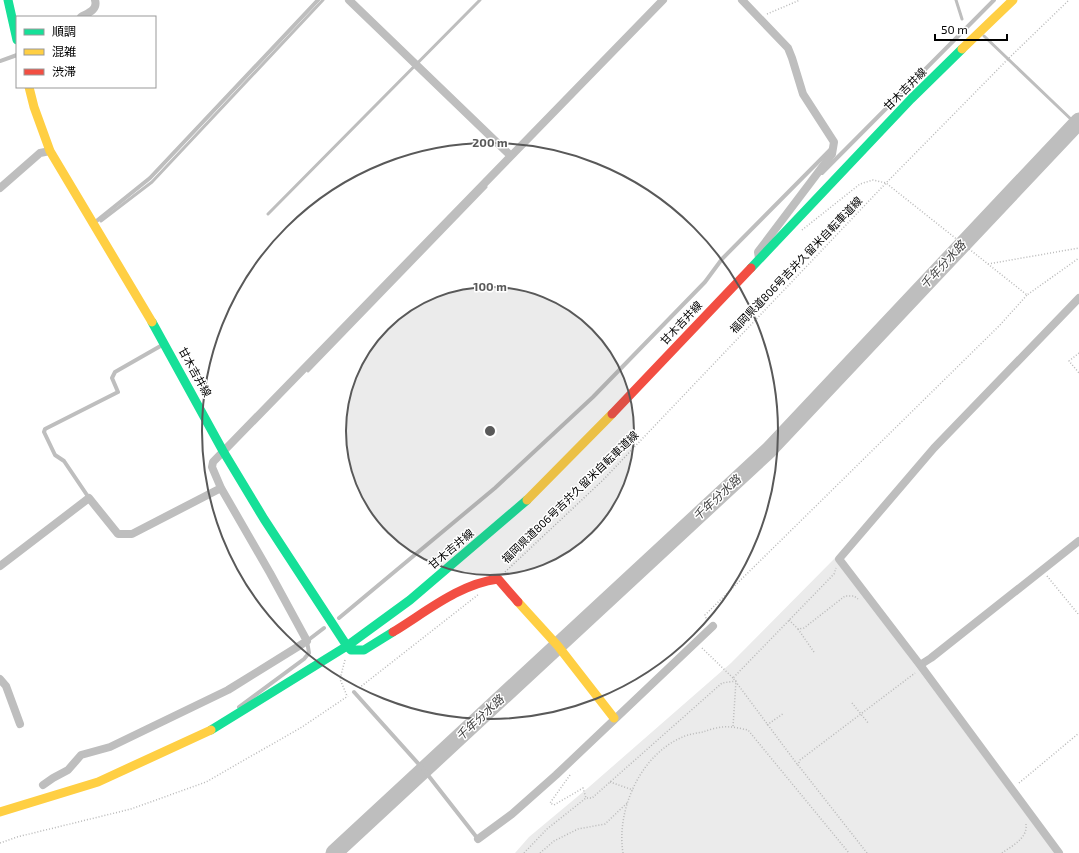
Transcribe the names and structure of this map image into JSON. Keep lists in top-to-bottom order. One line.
{"streets":{"main road":["甘木吉井線"],"path":["福岡県道806号吉井久留米自転車道線"]},"water":["千年分水路"],"legend":["順調","混雑","渋滞"],"scale_bar":"50 m","rings":["200 m","100 m"]}
